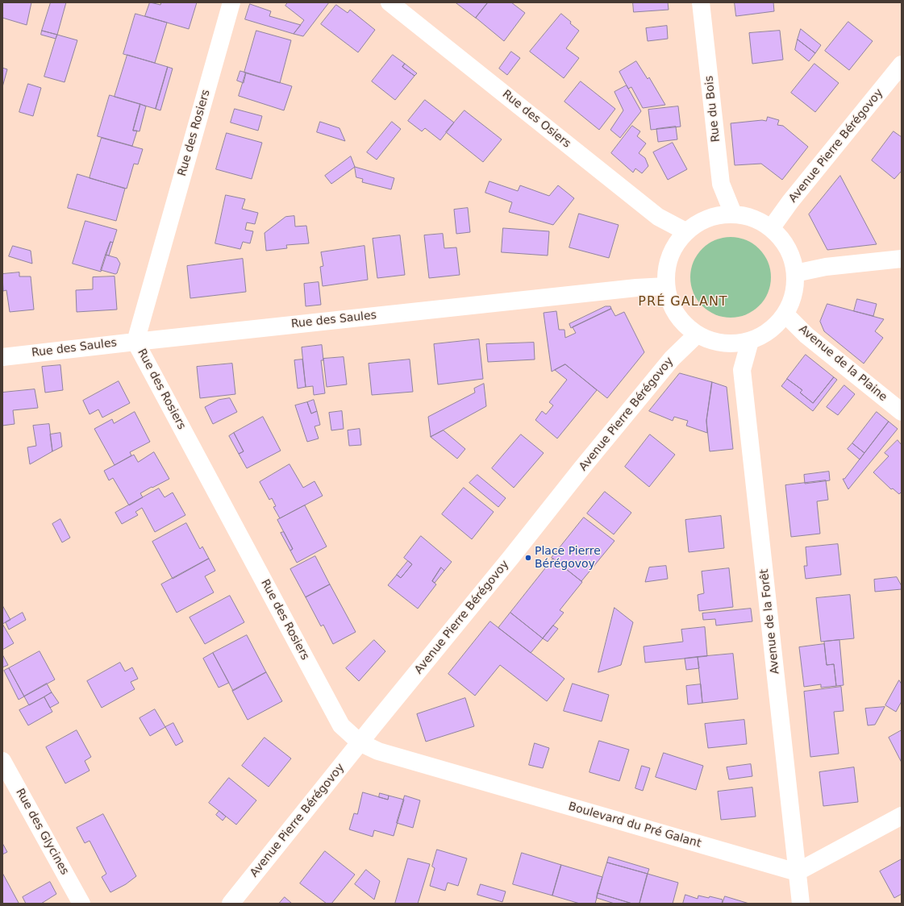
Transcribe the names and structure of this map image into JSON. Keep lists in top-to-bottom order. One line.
{"streets":{"street":["Rue du Bois","Rue des Osiers","Rue des Rosiers","Avenue Pierre Bérégovoy","Rue des Saules","Avenue de la Plaine","Avenue de la Forêt","Boulevard du Pré Galant","Rue des Glycines"]},"crossings":[["Rue des Rosiers","Avenue Pierre Bérégovoy"],["Rue des Rosiers","Rue des Saules"],["Rue des Rosiers","Boulevard du Pré Galant"],["Avenue Pierre Bérégovoy","Boulevard du Pré Galant"],["Avenue de la Forêt","Boulevard du Pré Galant"]],"districts":["PRÉ GALANT"],"places":["Place Pierre Bérégovoy"]}
